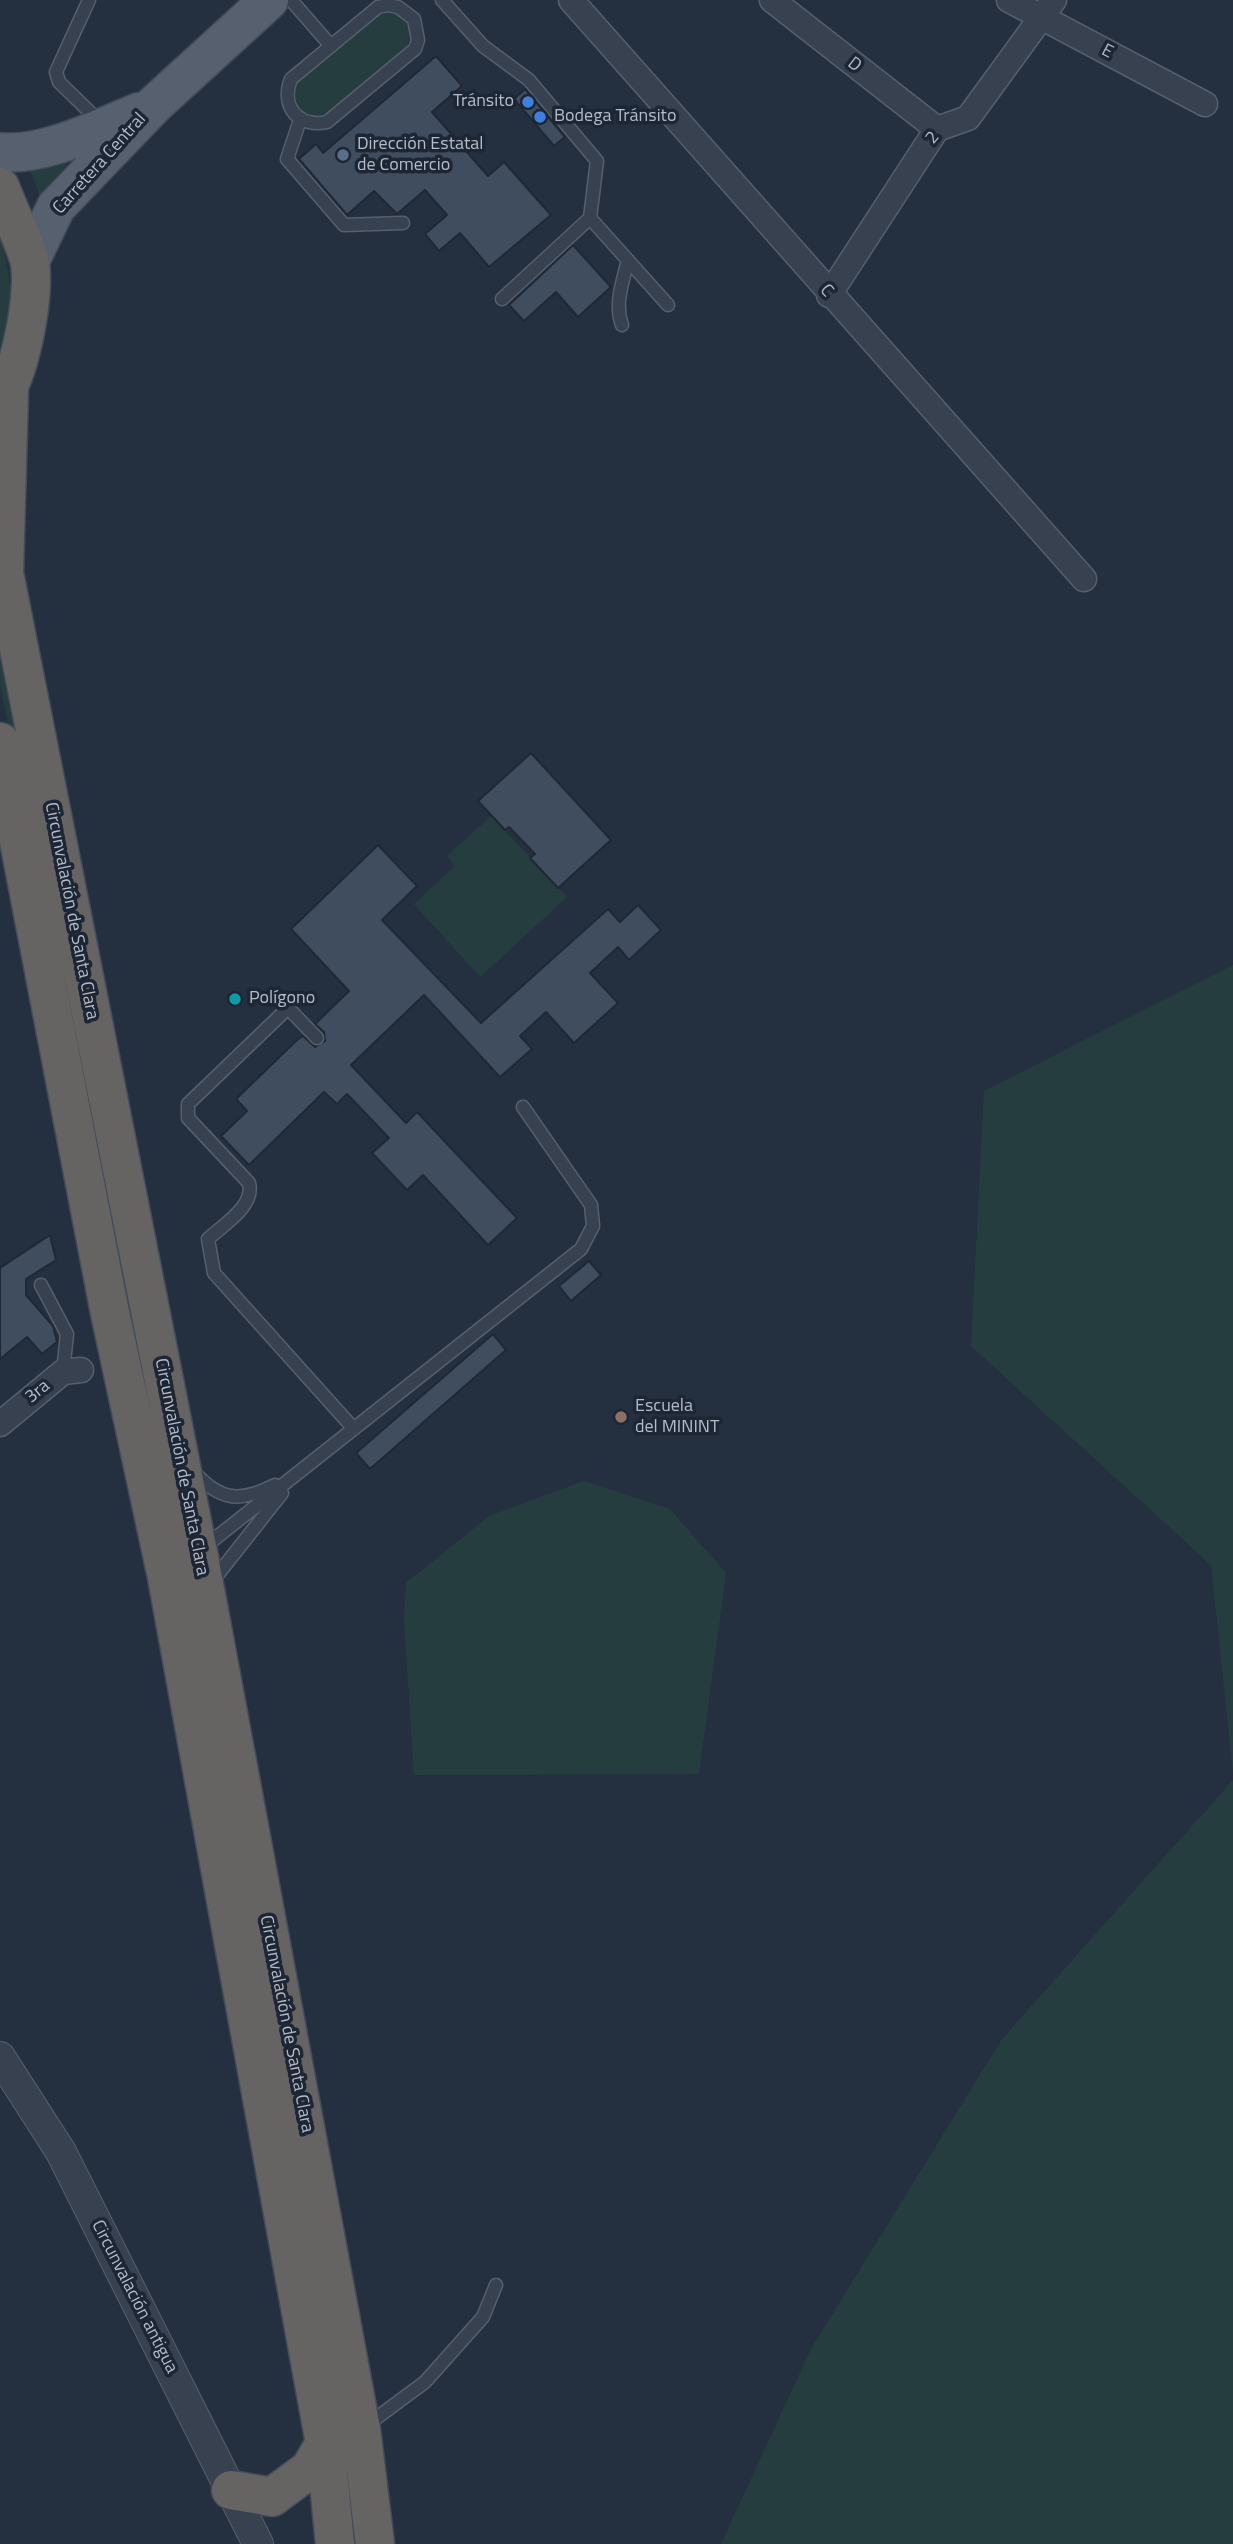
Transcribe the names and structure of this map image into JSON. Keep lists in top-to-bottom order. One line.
{"streets":{"highway":["Circunvalación de Santa Clara"],"main road":["Carretera Central"],"street":["E","D","2","C","3ra","Circunvalación antigua"]},"crossings":[["E","2"],["D","2"],["2","C"],["Carretera Central","Circunvalación de Santa Clara"]],"places":["Tránsito","Bodega Tránsito","Dirección Estatal de Comercio","Polígono","Escuela del MININT"]}
